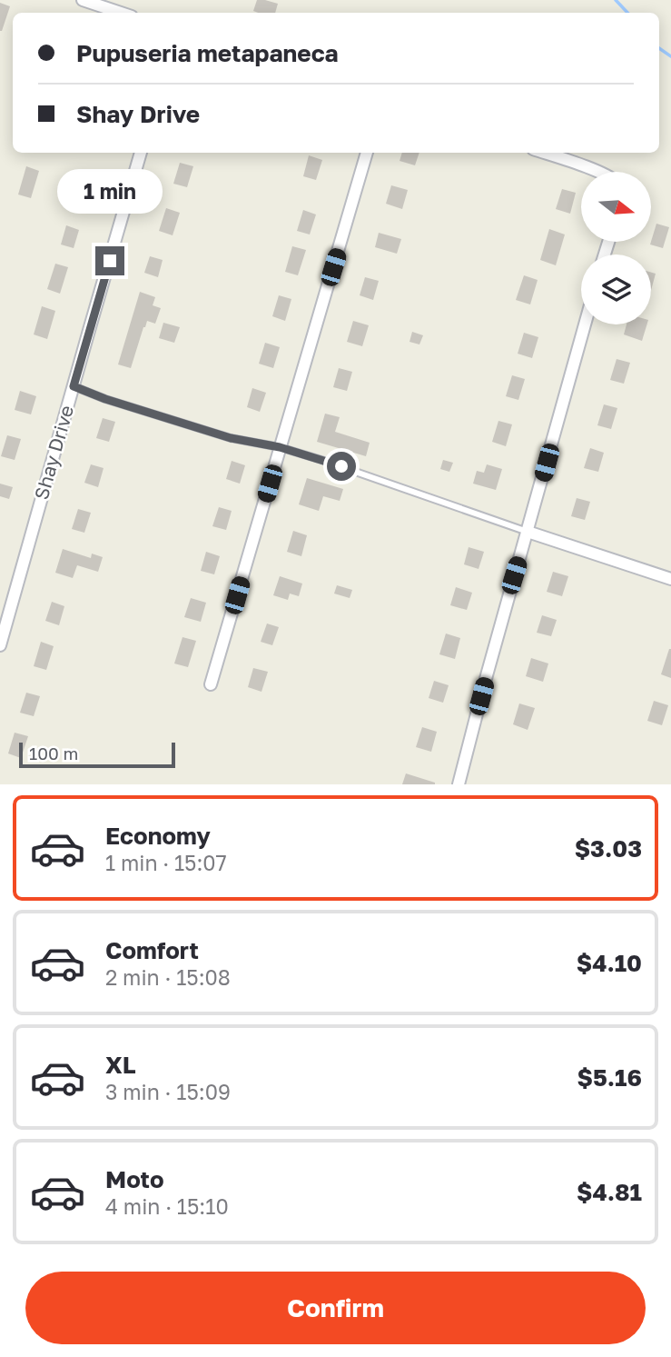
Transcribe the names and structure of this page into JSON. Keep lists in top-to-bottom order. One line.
{"streets":{"street":["Shay Drive"]},"scale_bar":"100 m","north":"right","page":{"banner":["Pupuseria metapaneca","Shay Drive"],"bubble":"1 min","scale":"100 m","list":[{"name":"Economy","note":"1 min · 15:07","value":"$3.03"},{"name":"Comfort","note":"2 min · 15:08","value":"$4.10"},{"name":"XL","note":"3 min · 15:09","value":"$5.16"},{"name":"Moto","note":"4 min · 15:10","value":"$4.81"}],"buttons":"Confirm"}}
